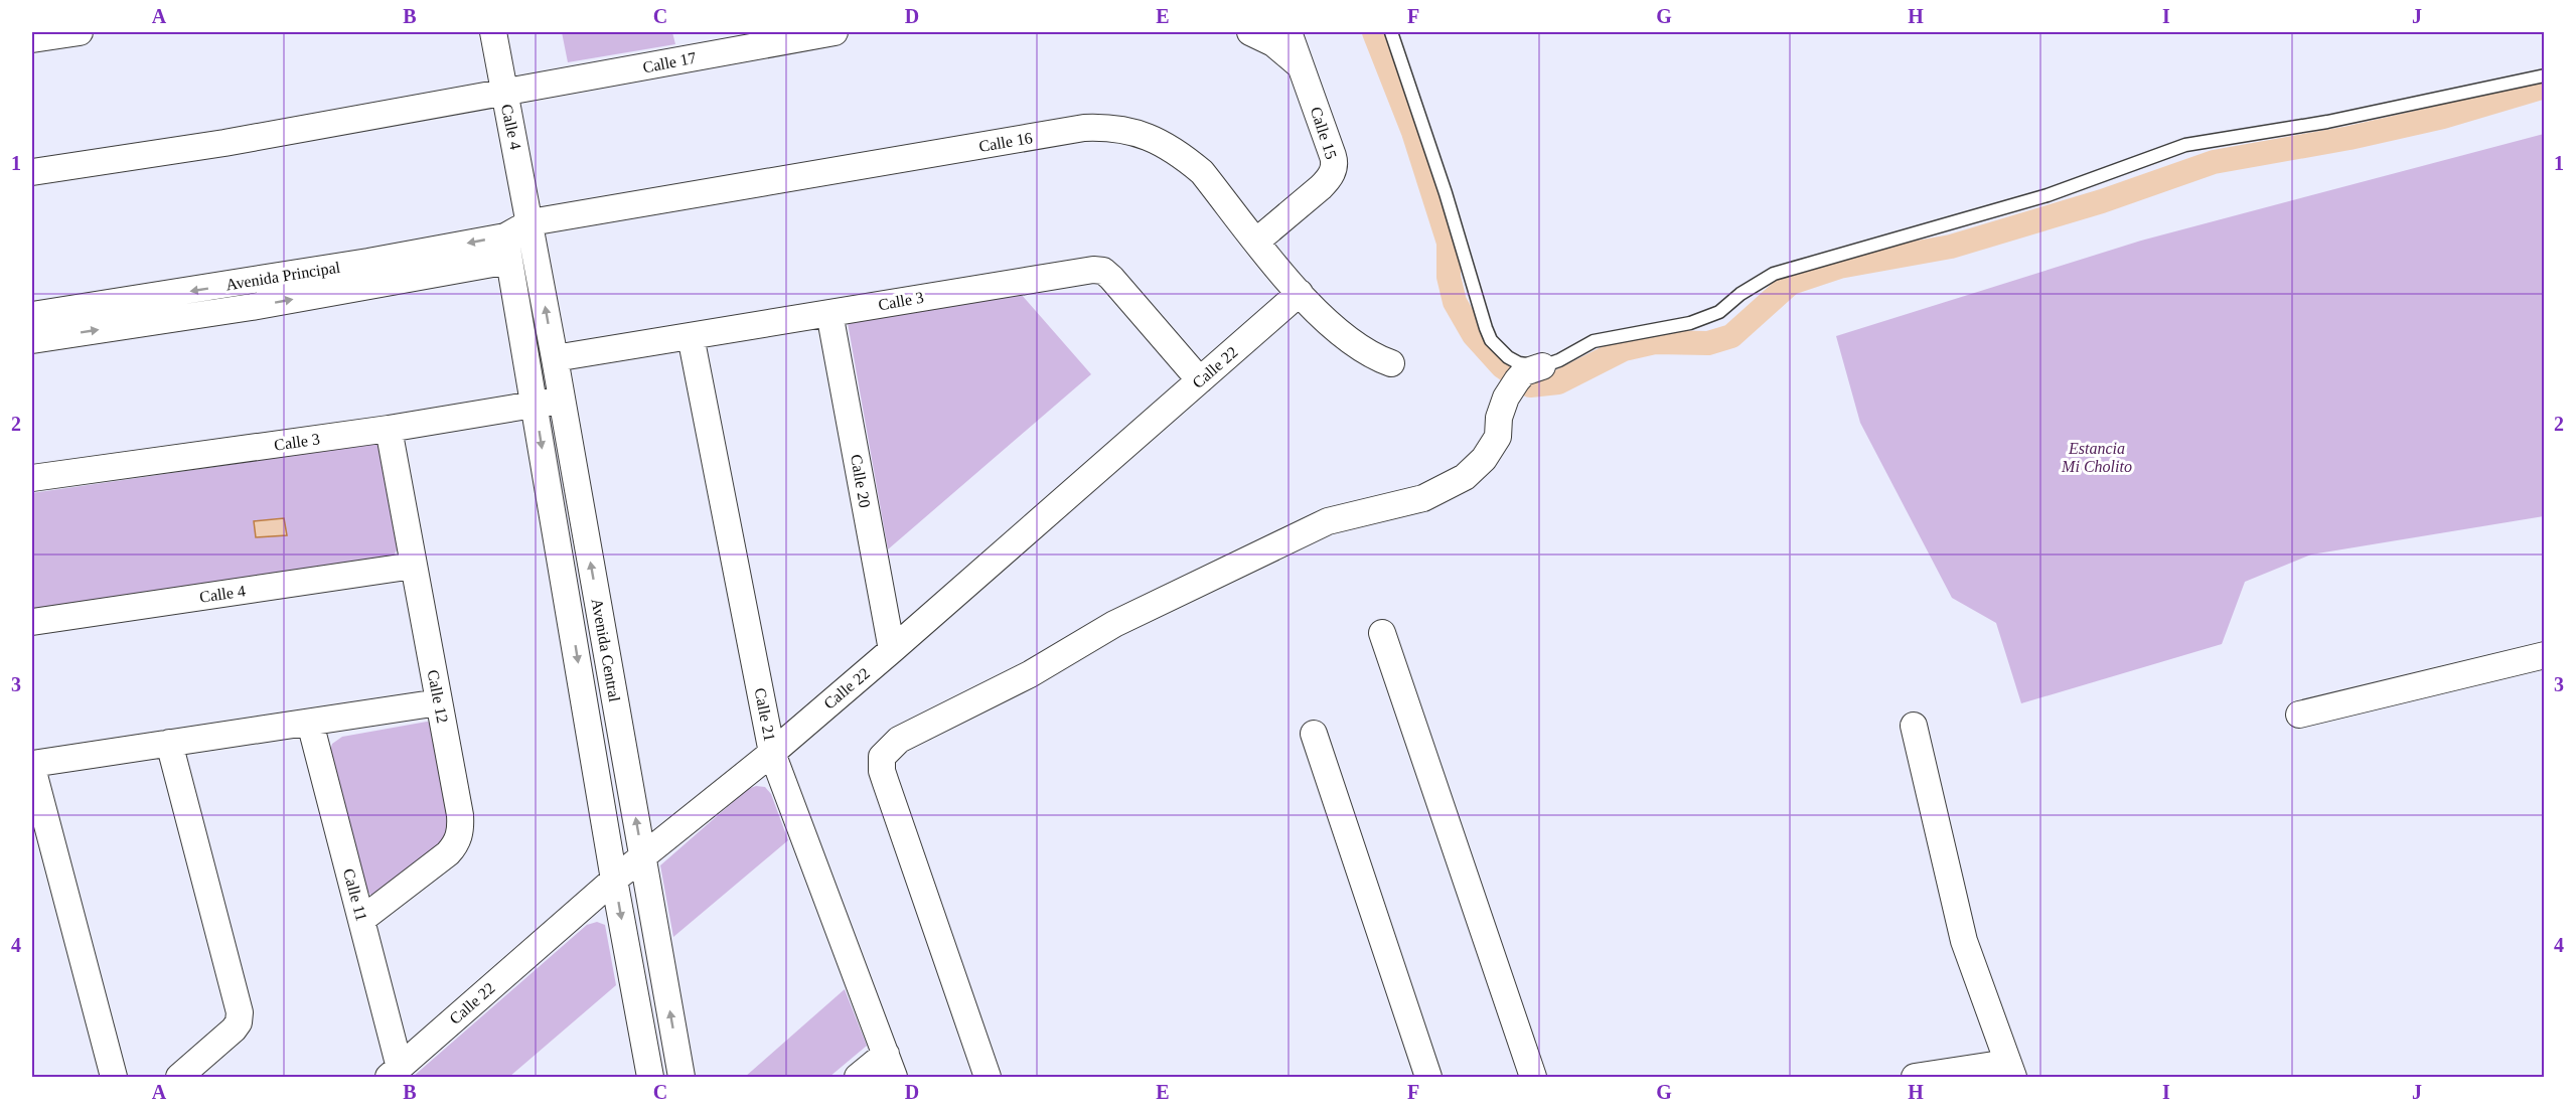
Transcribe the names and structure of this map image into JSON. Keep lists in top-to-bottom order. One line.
{"streets":{"street":["Calle 17","Calle 4","Calle 15","Calle 16","Avenida Principal","Calle 3","Calle 22","Calle 20","Avenida Central","Calle 12","Calle 21","Calle 11"]},"crossings":[["Calle 17","Calle 4"],["Calle 4","Calle 16"],["Calle 4","Avenida Principal"],["Calle 4","Avenida Central"],["Calle 4","Calle 12"],["Calle 15","Calle 16"],["Calle 16","Avenida Principal"],["Calle 16","Calle 22"],["Calle 16","Avenida Central"],["Avenida Principal","Avenida Central"],["Calle 3","Calle 22"],["Calle 3","Calle 20"],["Calle 3","Avenida Central"],["Calle 3","Calle 12"],["Calle 3","Calle 21"],["Calle 22","Calle 20"],["Calle 22","Avenida Central"],["Calle 22","Calle 21"],["Calle 22","Calle 11"],["Calle 12","Calle 11"]],"parks":["Estancia Mi Cholito"],"grid":{"columns":["A","B","C","D","E","F","G","H","I","J"],"rows":["1","2","3","4"]}}
